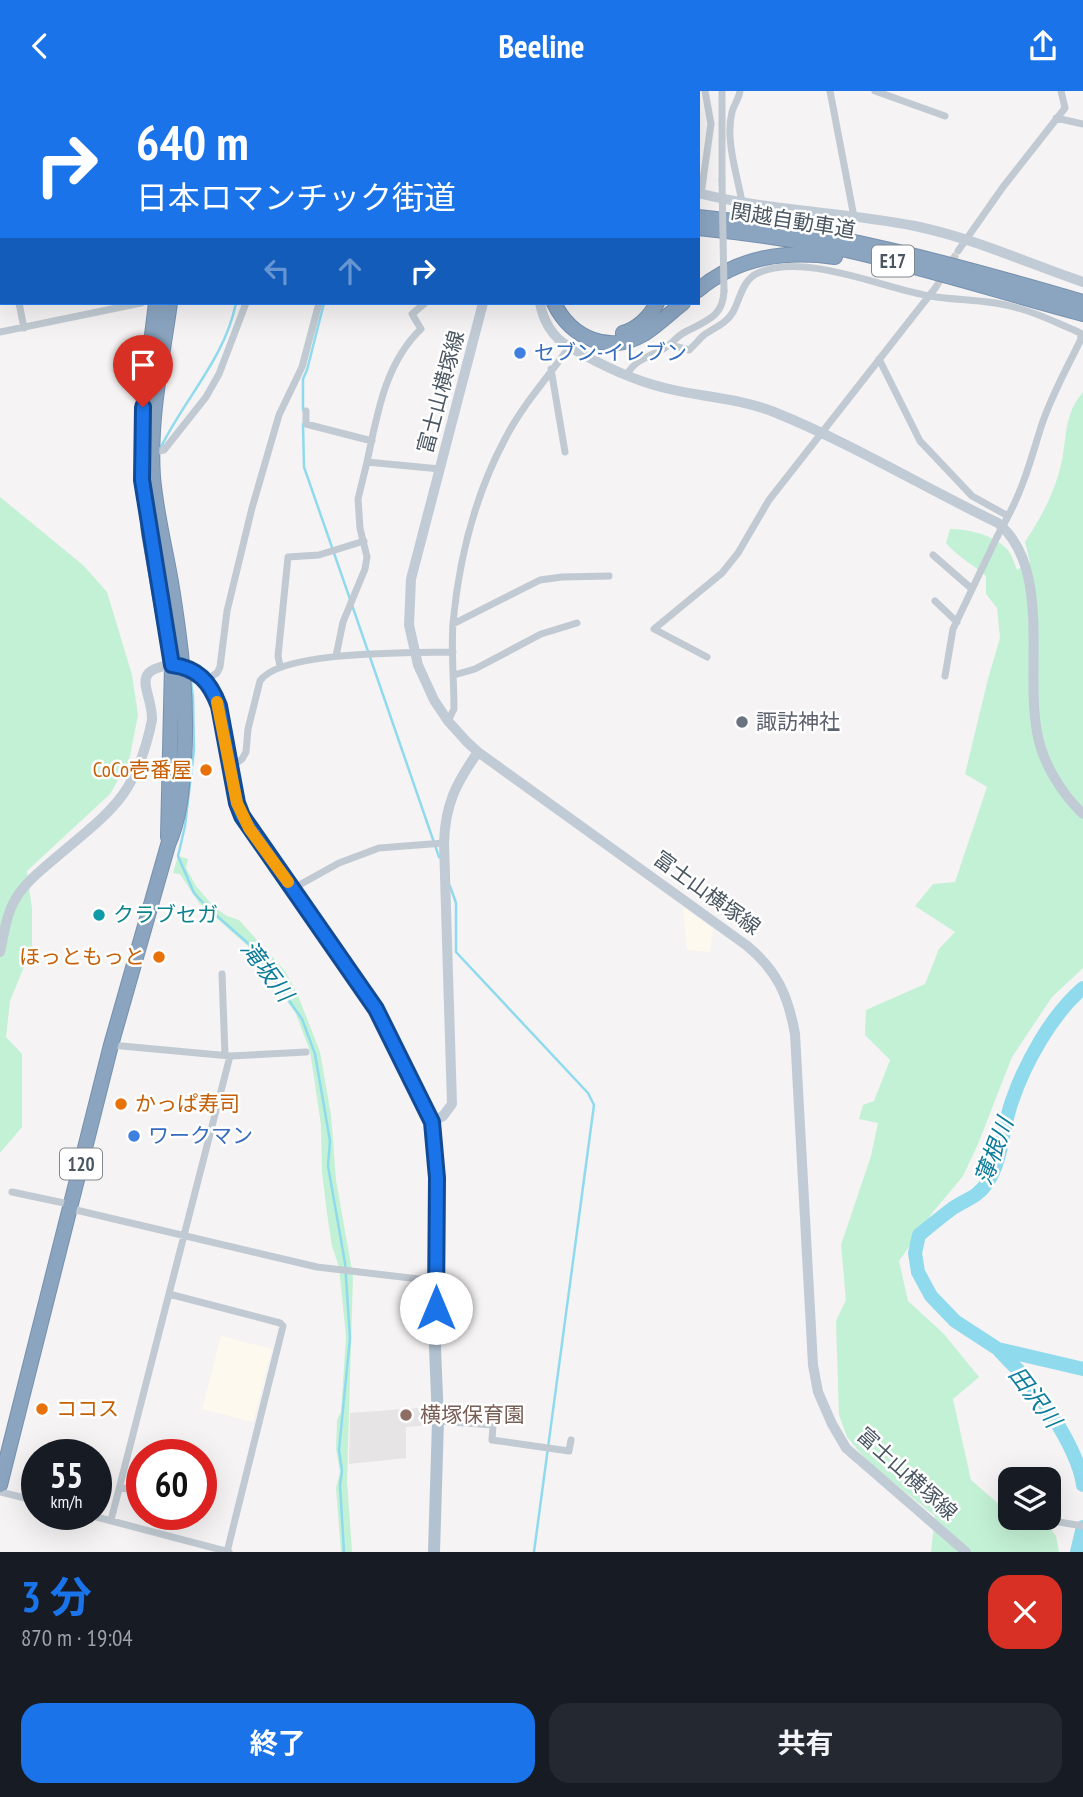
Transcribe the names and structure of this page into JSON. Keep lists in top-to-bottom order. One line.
{"streets":{"highway":["関越自動車道","E17","120"],"main road":["富士山横塚線"]},"water":["滝坂川","薄根川","田沢川"],"places":["セブン-イレブン","諏訪神社","CoCo壱番屋","クラブセガ","ほっともっと","かっぱ寿司","ワークマン","ココス","横塚保育園"],"page":{"header":"Beeline","turn":["640 m","日本ロマンチック街道"],"speed":"55 km/h","limit":"60","heading":["3 分","870 m · 19:04"],"buttons":["終了","共有"]}}
